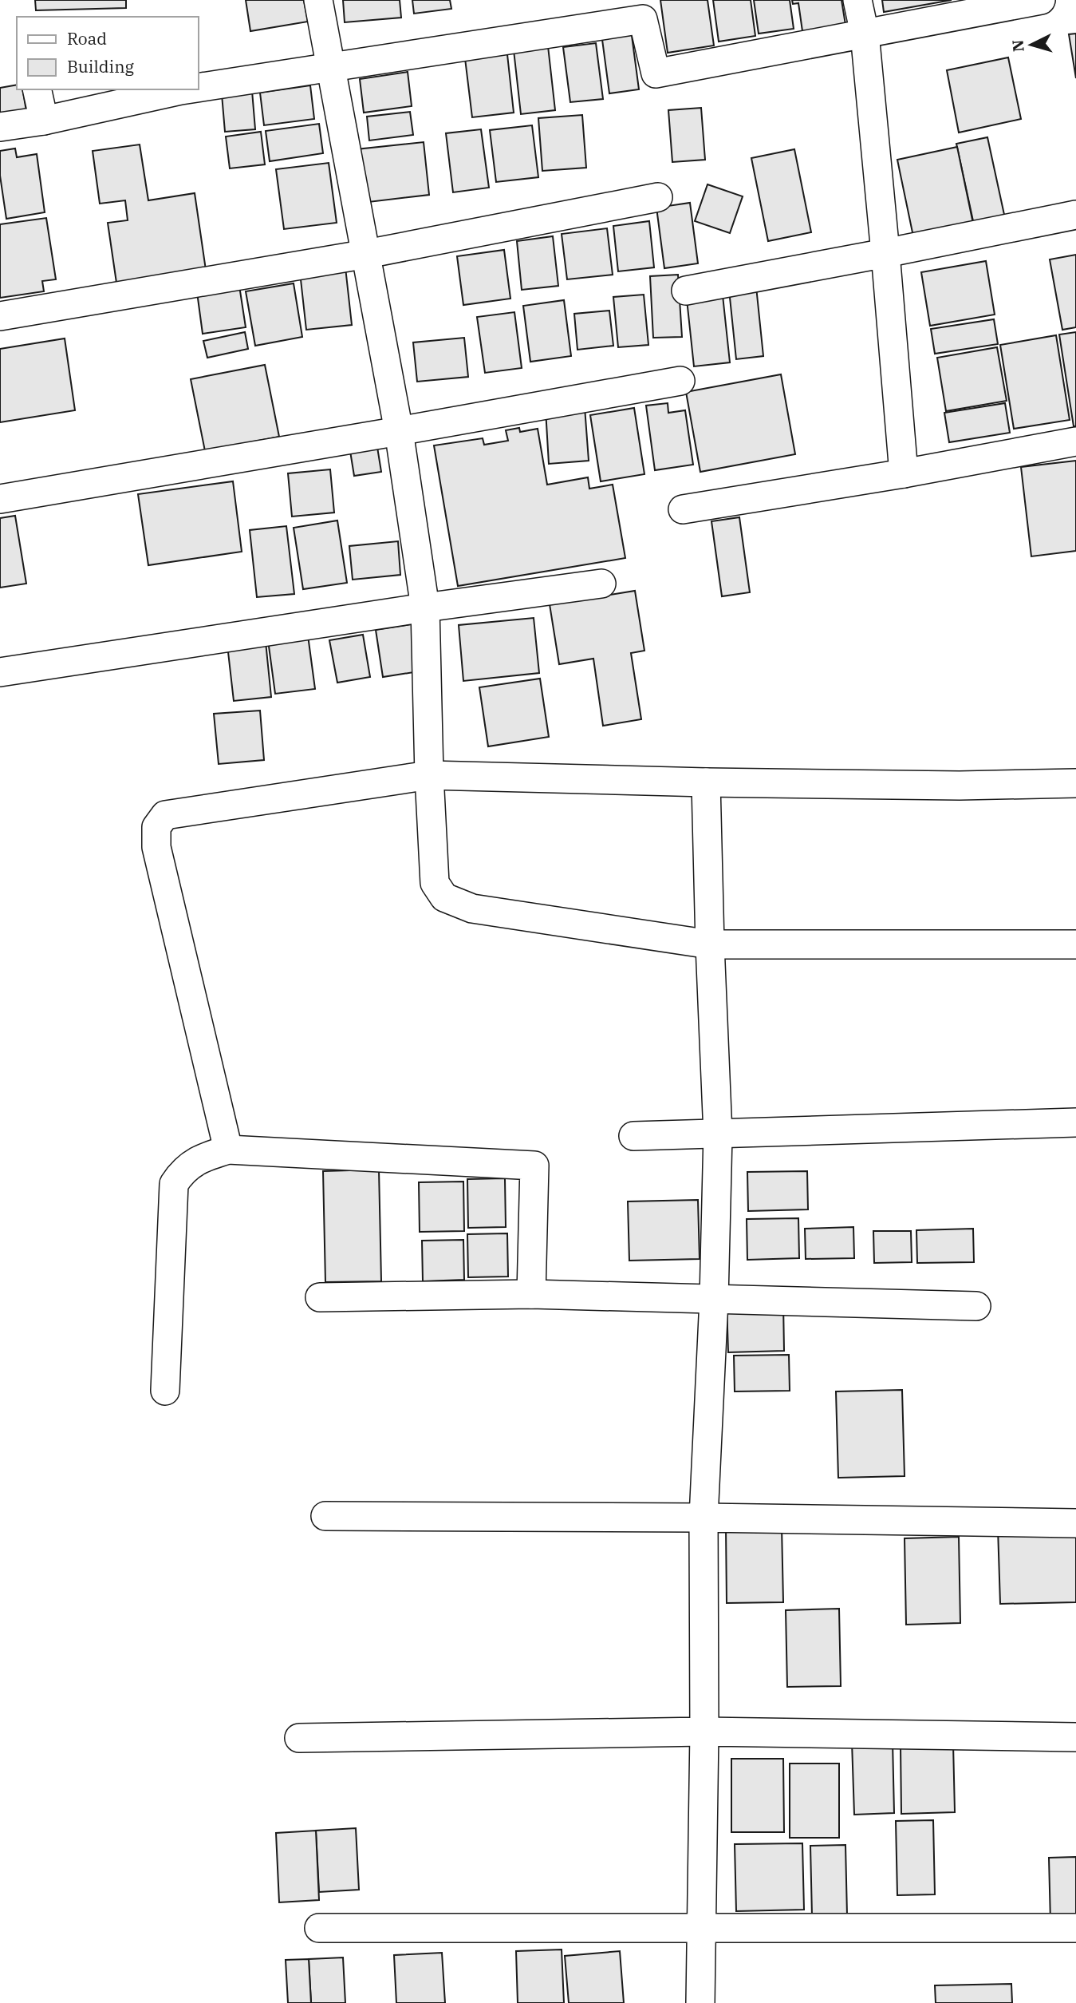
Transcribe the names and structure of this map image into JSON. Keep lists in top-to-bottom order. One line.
{"legend":["Road","Building"],"north":"left"}
